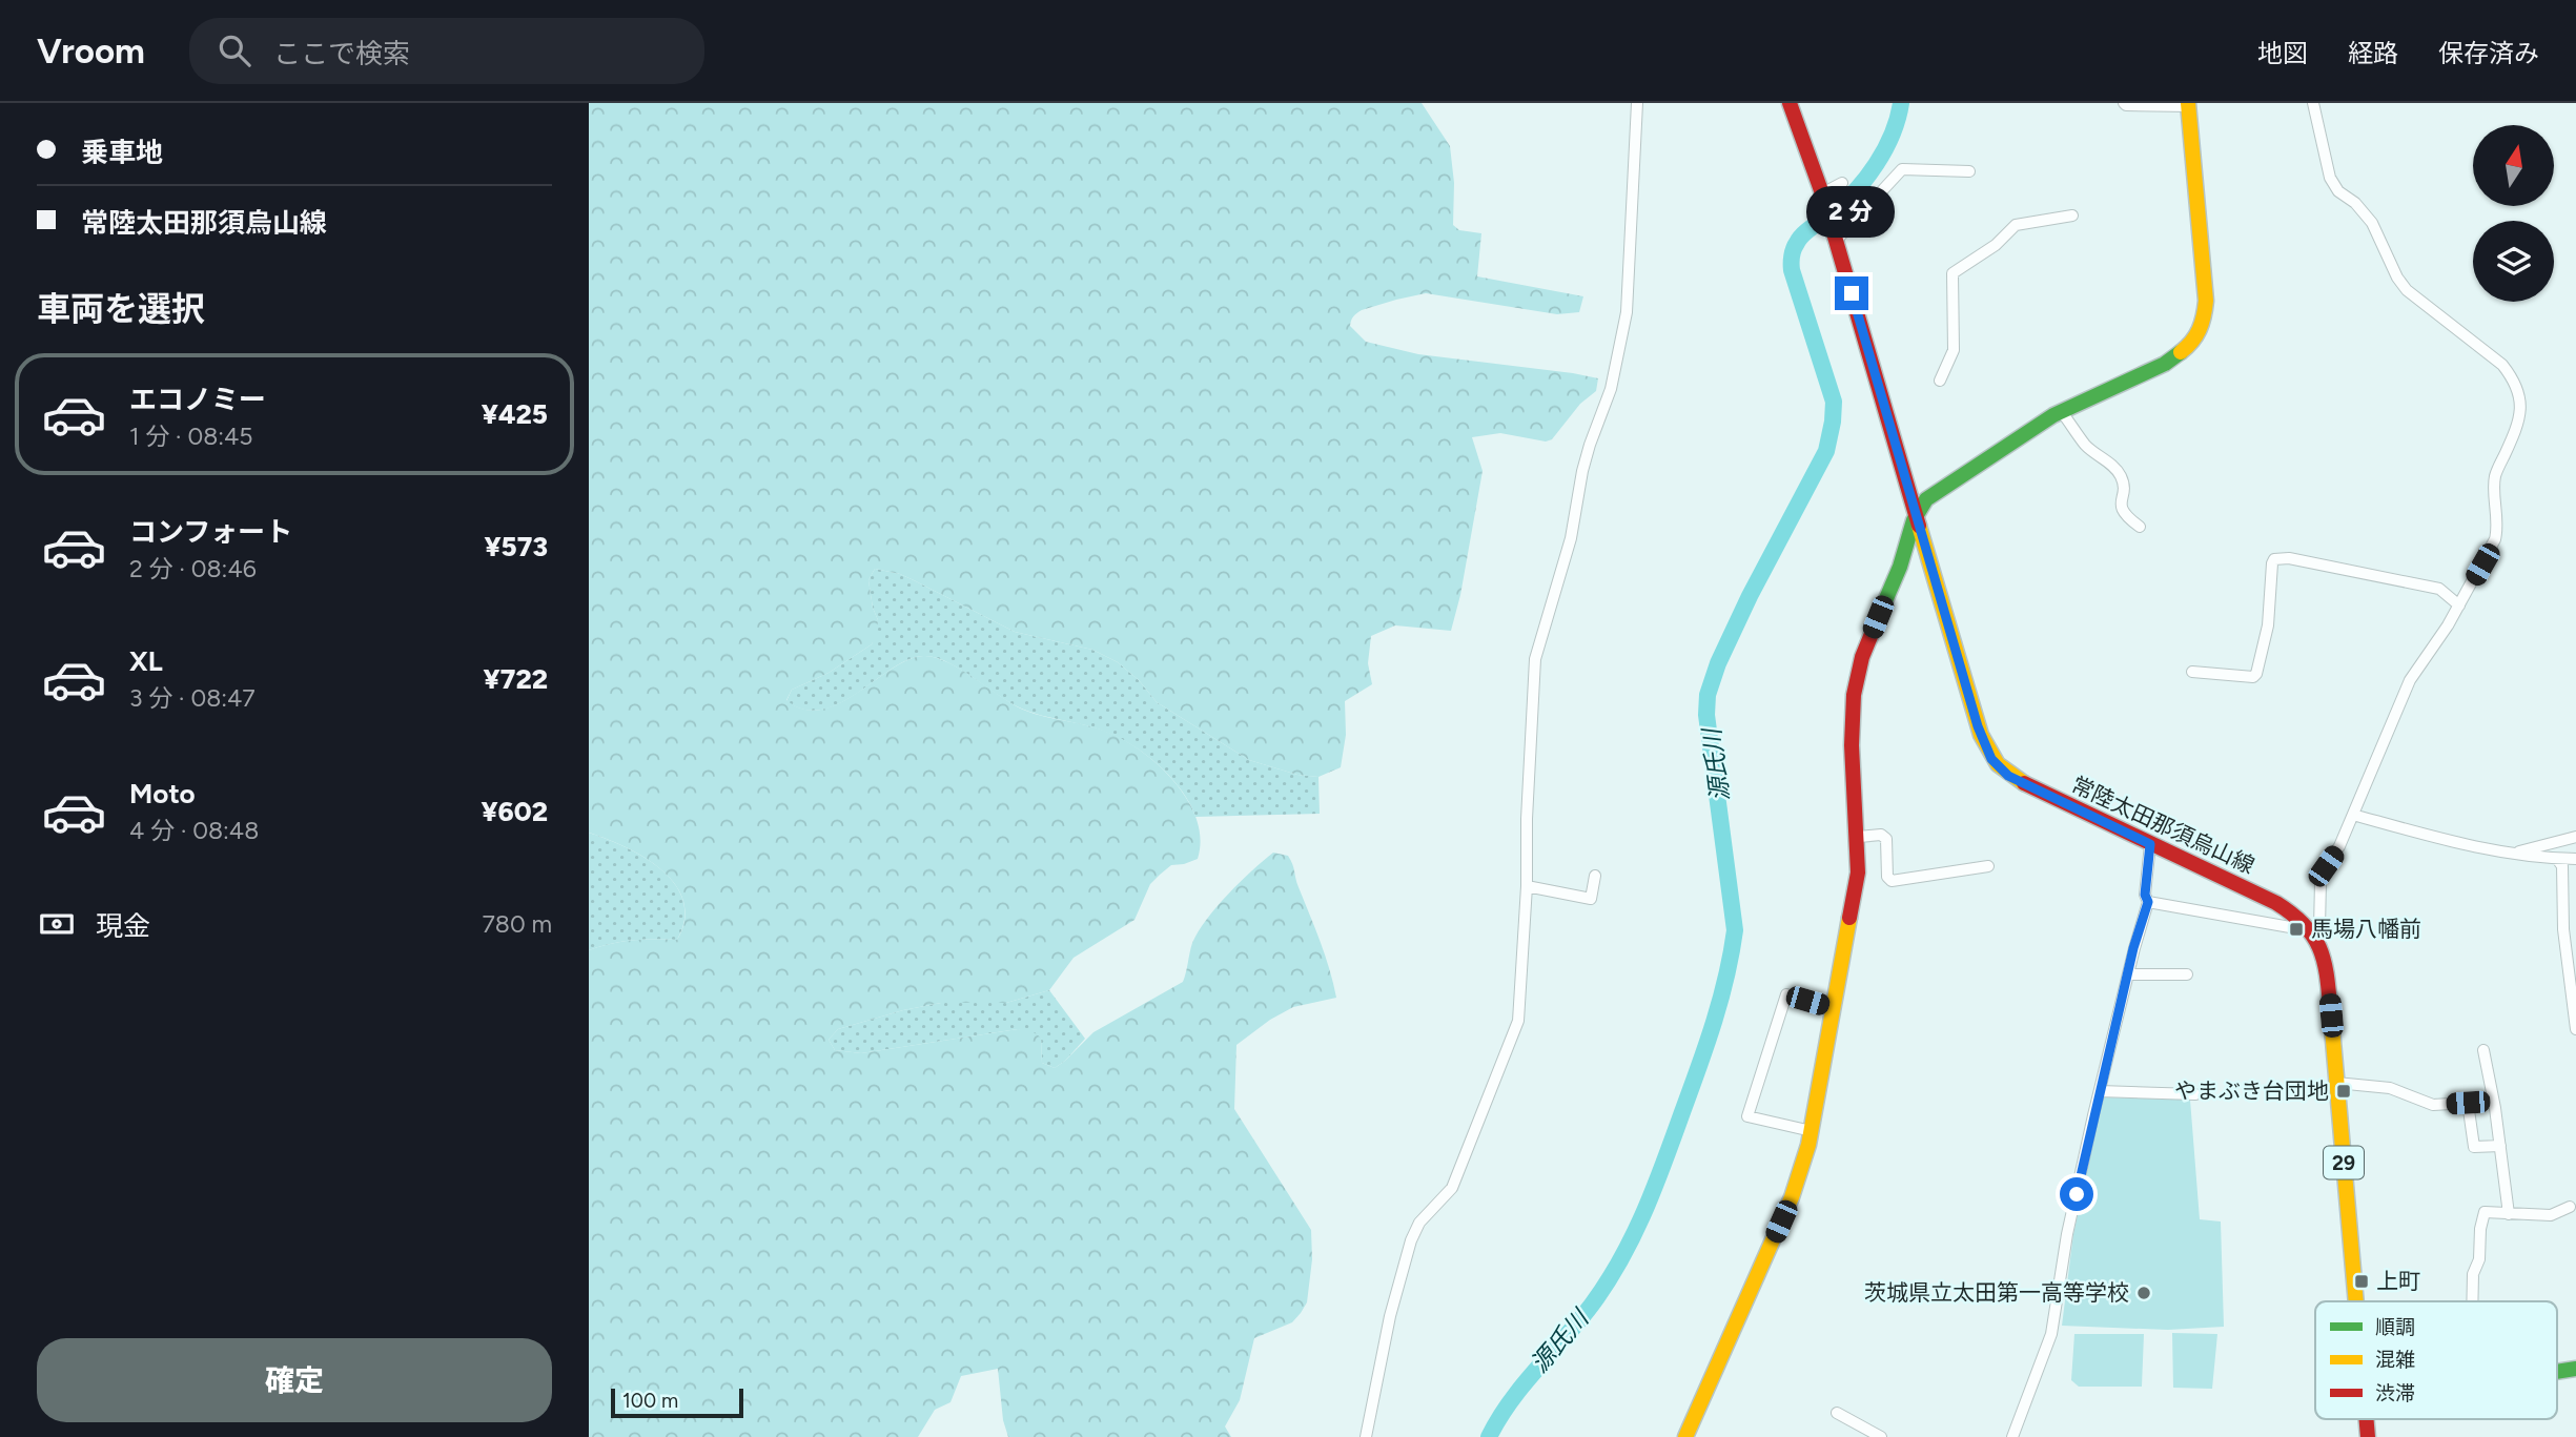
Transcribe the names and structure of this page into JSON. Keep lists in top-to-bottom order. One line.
{"streets":{"main road":["常陸太田那須烏山線","29"]},"crossings":[["常陸太田那須烏山線","29"]],"water":["源氏川"],"places":{"transit":["馬場八幡前","やまぶき台団地","上町"],"other":["茨城県立太田第一高等学校"]},"legend":["順調","混雑","渋滞"],"scale_bar":"100 m","north":"top","page":{"header":"Vroom","search":"ここで検索","nav":["地図","経路","保存済み"],"banner":["乗車地","常陸太田那須烏山線"],"bubble":"2 分","heading":"車両を選択","list":[{"name":"エコノミー","note":"1 分 · 08:45","value":"¥425"},{"name":"コンフォート","note":"2 分 · 08:46","value":"¥573"},{"name":"XL","note":"3 分 · 08:47","value":"¥722"},{"name":"Moto","note":"4 分 · 08:48","value":"¥602"}],"pay":["現金","780 m"],"buttons":"確定","scale":"100 m"}}
